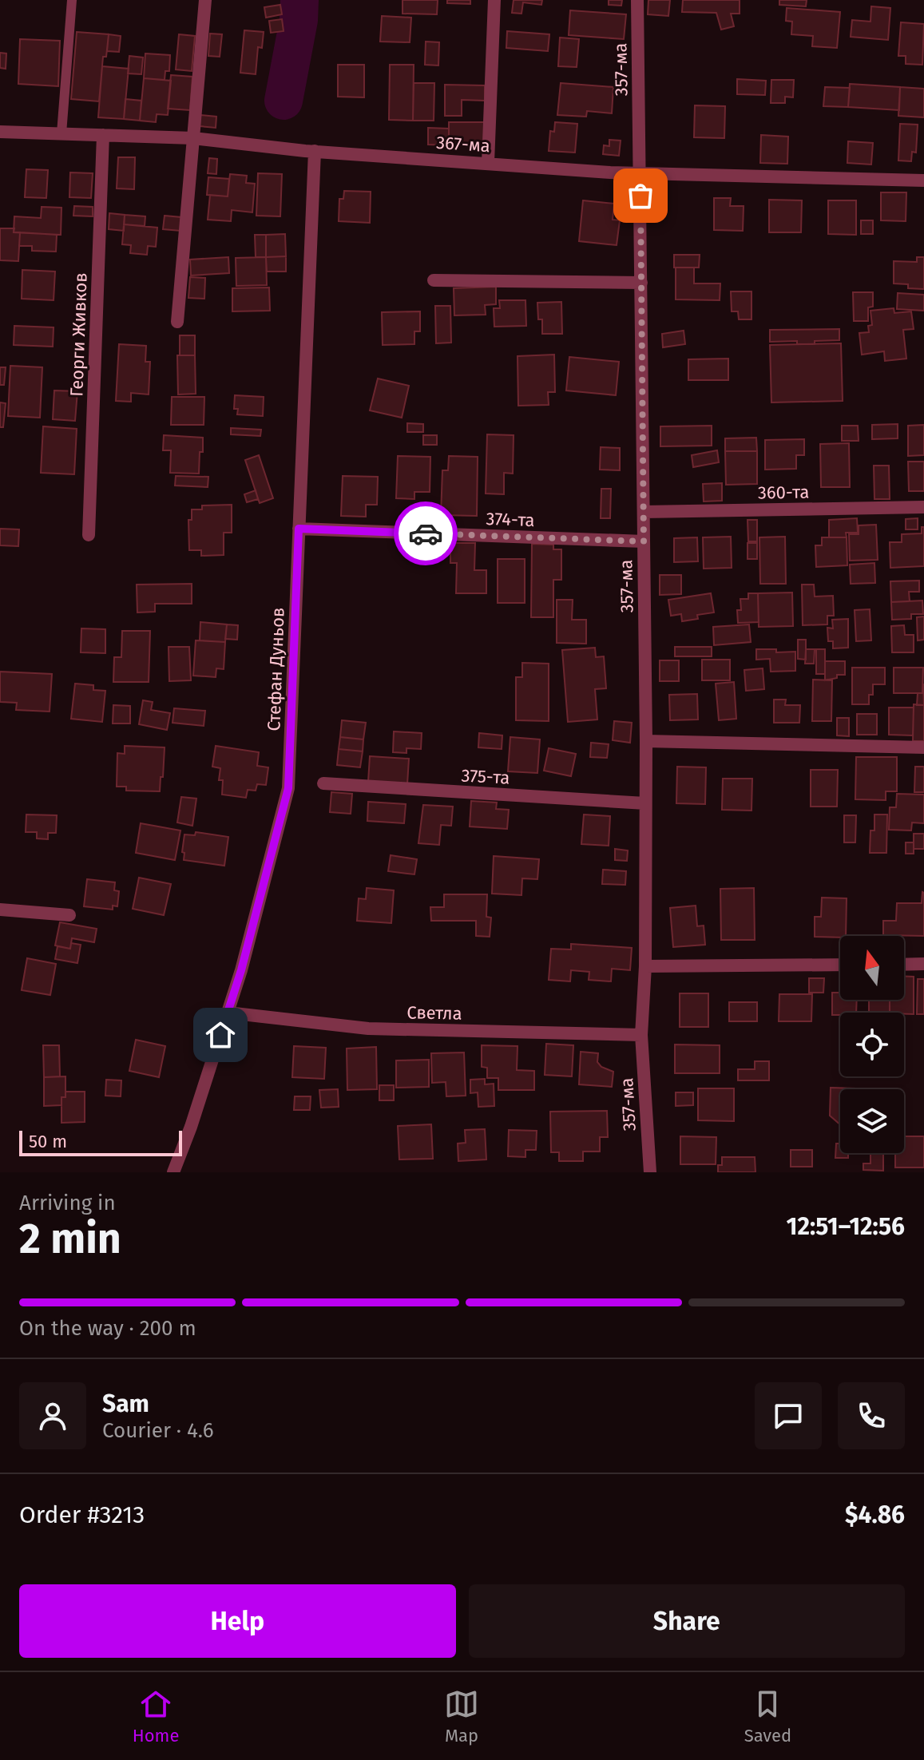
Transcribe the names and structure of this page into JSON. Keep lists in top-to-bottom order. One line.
{"streets":{"street":["357-ма","367-ма","Георги Живков","360-та","374-та","Стефан Дуньов","375-та","Светла"]},"crossings":[["357-ма","367-ма"],["357-ма","360-та"],["357-ма","374-та"],["357-ма","375-та"],["357-ма","Светла"],["367-ма","Георги Живков"],["367-ма","Стефан Дуньов"],["374-та","Стефан Дуньов"],["Стефан Дуньов","Светла"]],"scale_bar":"50 m","north":"top","page":{"scale":"50 m","heading":["2 min","Arriving in","12:51–12:56"],"panel":["Sam","Courier · 4.6","Order #3213","$4.86"],"bar":"On the way · 200 m","buttons":["Help","Share"],"tabs":["Home","Map","Saved"]}}
